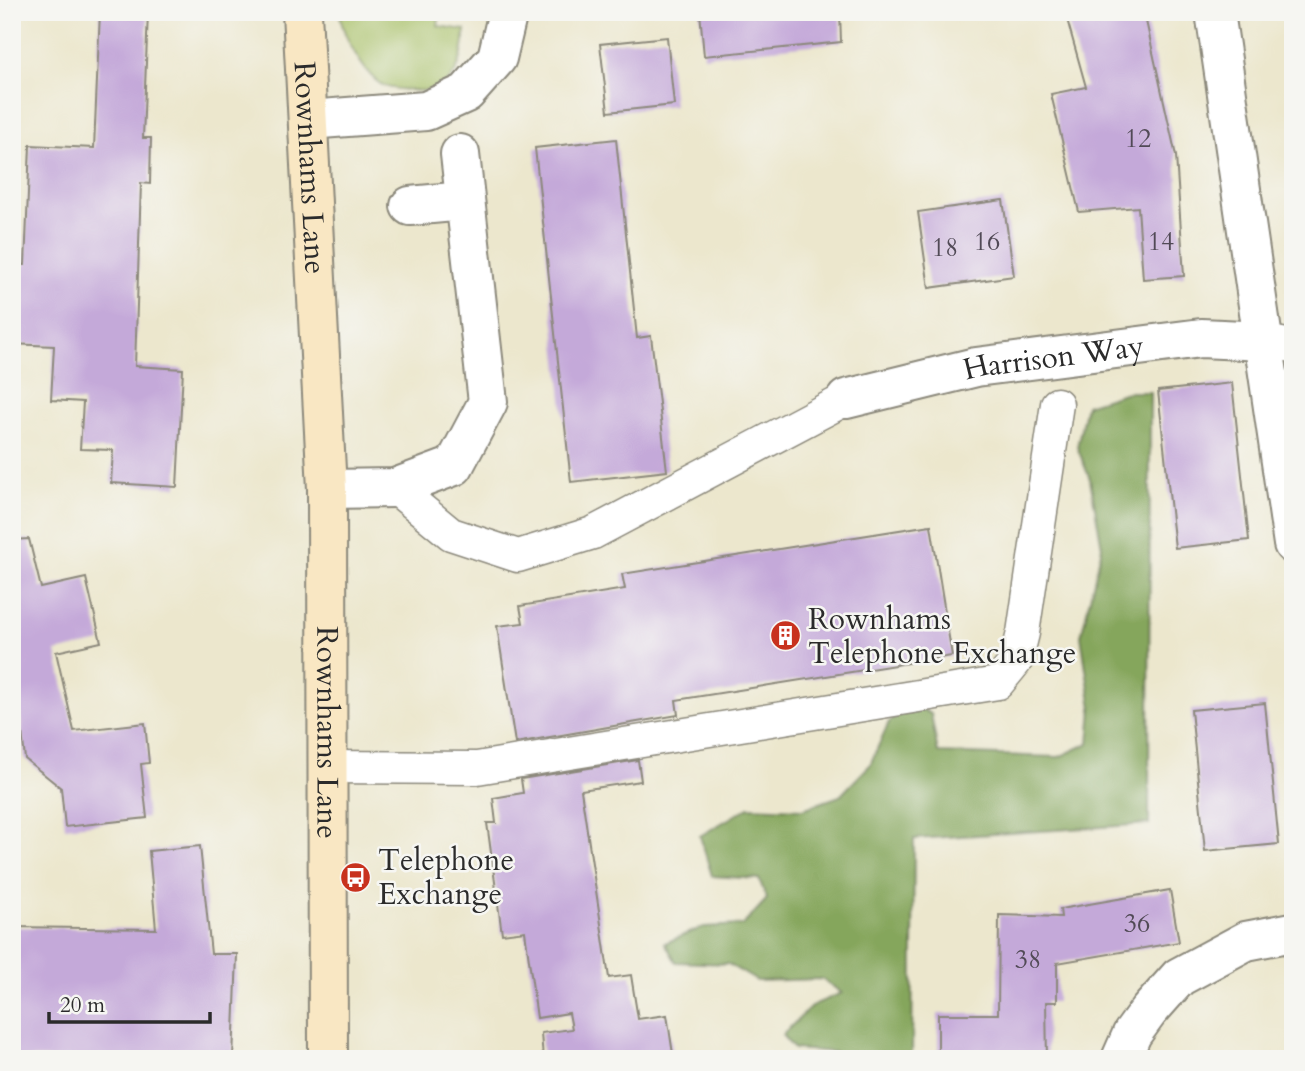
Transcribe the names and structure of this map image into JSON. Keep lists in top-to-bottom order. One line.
{"streets":{"street":["Rownhams Lane","Harrison Way"]},"places":{"building":["Rownhams Telephone Exchange"],"bus stop":["Telephone Exchange"]},"house_numbers":["12","16","14","18","36","38"],"scale_bar":"20 m"}
